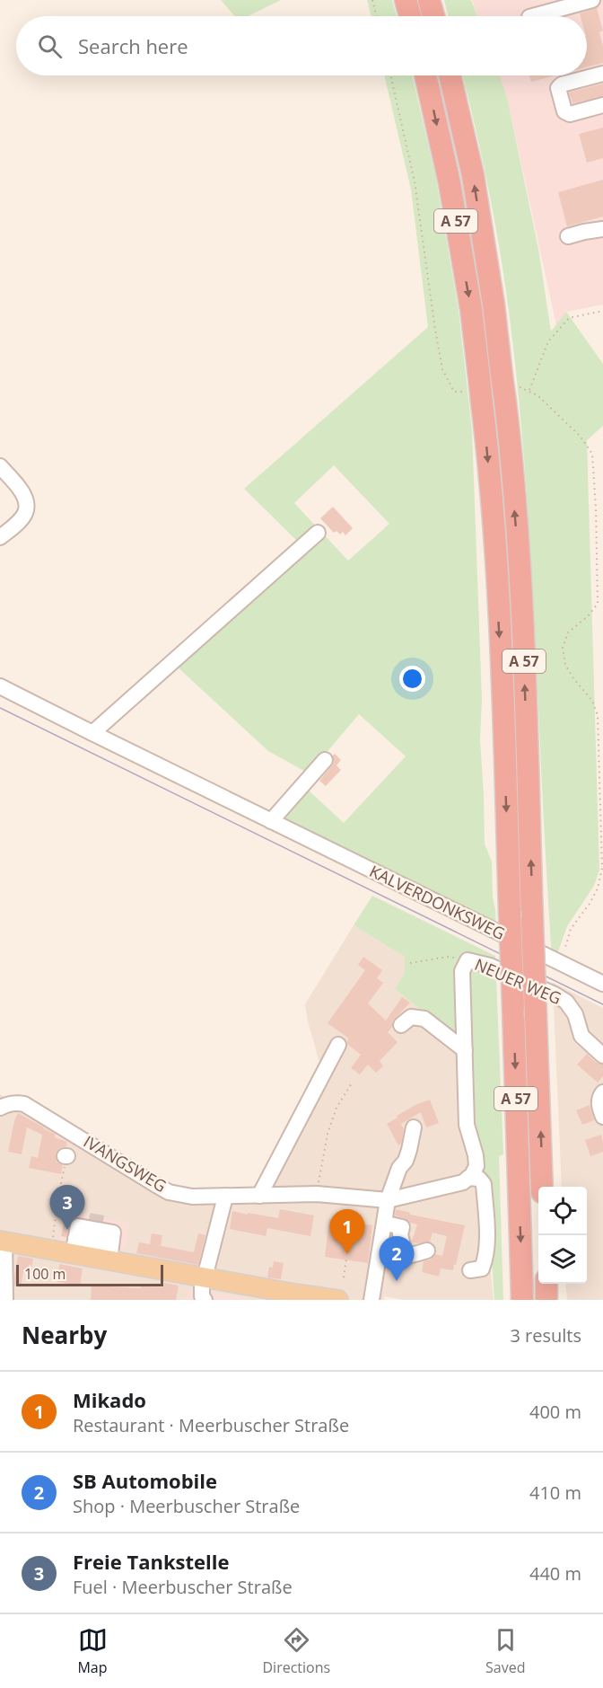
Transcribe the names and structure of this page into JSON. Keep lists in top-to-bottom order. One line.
{"streets":{"highway":["A 57"],"street":["KALVERDONKSWEG","NEUER WEG","IVANGSWEG"]},"scale_bar":"100 m","page":{"search":"Search here","pins":["3","1","2"],"scale":"100 m","heading":["Nearby","3 results"],"list":[{"mark":"1","name":"Mikado","note":"Restaurant · Meerbuscher Straße","value":"400 m"},{"mark":"2","name":"SB Automobile","note":"Shop · Meerbuscher Straße","value":"410 m"},{"mark":"3","name":"Freie Tankstelle","note":"Fuel · Meerbuscher Straße","value":"440 m"}],"nav":["Map","Directions","Saved"]}}
